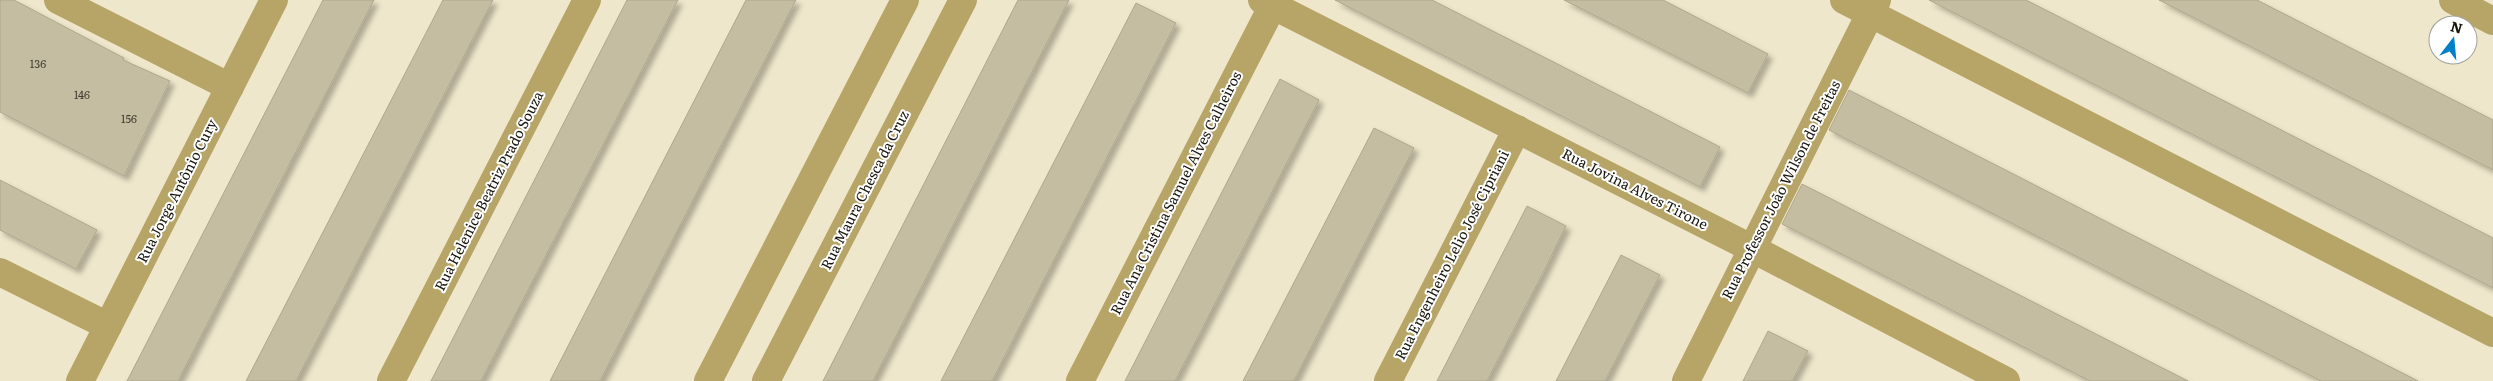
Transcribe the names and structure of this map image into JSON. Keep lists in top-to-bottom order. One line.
{"streets":{"street":["Rua Jovina Alves Tirone","Rua Maura Chesca da Cruz","Rua Professor João Wilson de Freitas","Rua Jorge Antônio Cury","Rua Helenice Beatriz Prado Souza","Rua Ana Cristina Samuel Alves Calheiros","Rua Engenheiro Lelio José Cipriani"]},"crossings":[["Rua Jovina Alves Tirone","Rua Professor João Wilson de Freitas"],["Rua Jovina Alves Tirone","Rua Ana Cristina Samuel Alves Calheiros"],["Rua Jovina Alves Tirone","Rua Engenheiro Lelio José Cipriani"]],"house_numbers":["136","146","156"],"north":"top"}
